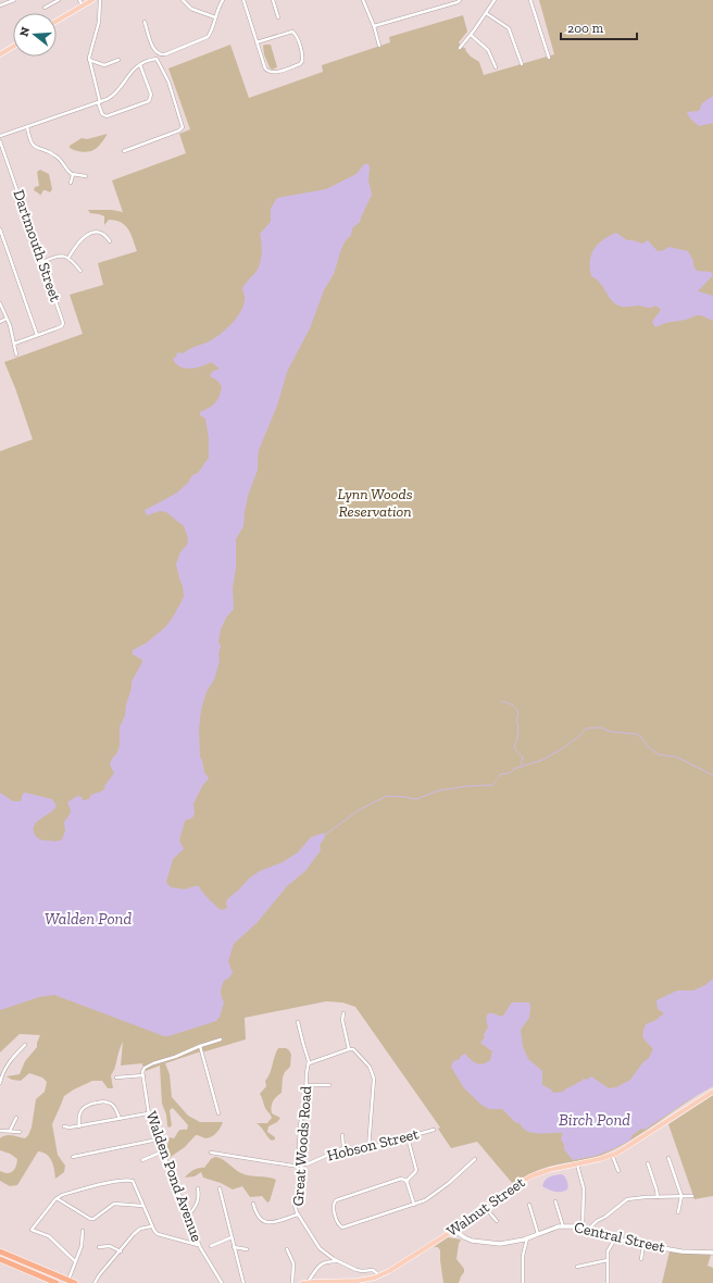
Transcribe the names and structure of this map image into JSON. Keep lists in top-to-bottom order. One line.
{"streets":{"main road":["Walnut Street"],"street":["Dartmouth Street","Hobson Street","Great Woods Road","Walden Pond Avenue","Central Street"]},"crossings":[["Hobson Street","Great Woods Road"],["Great Woods Road","Walnut Street"],["Walnut Street","Central Street"]],"water":["Walden Pond","Birch Pond"],"parks":["Lynn Woods Reservation"],"scale_bar":"200 m","north":"left"}
